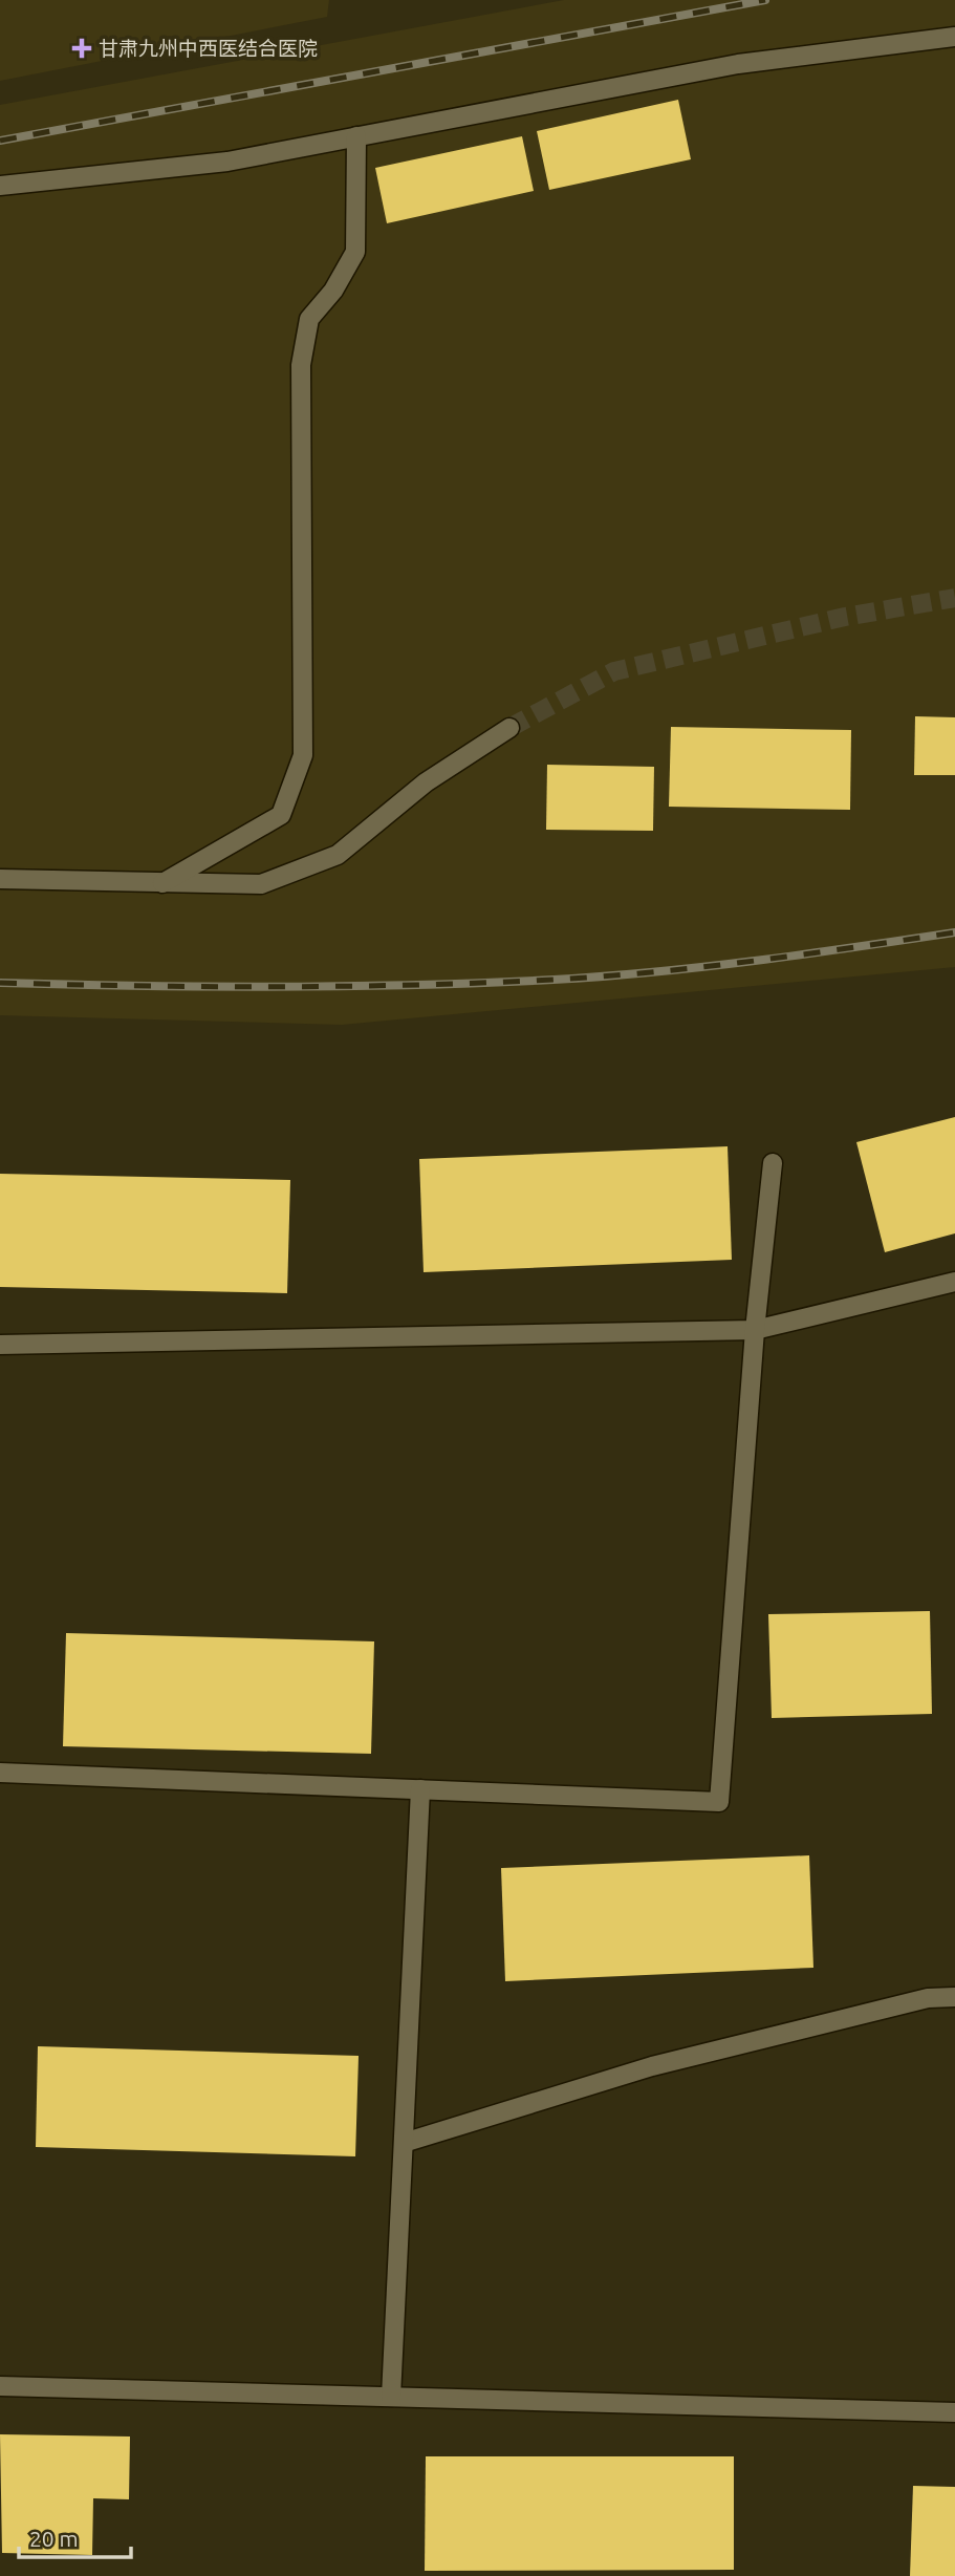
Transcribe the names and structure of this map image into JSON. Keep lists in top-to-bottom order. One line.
{"places":{"health":["甘肃九州中西医结合医院"]},"scale_bar":"20 m"}
